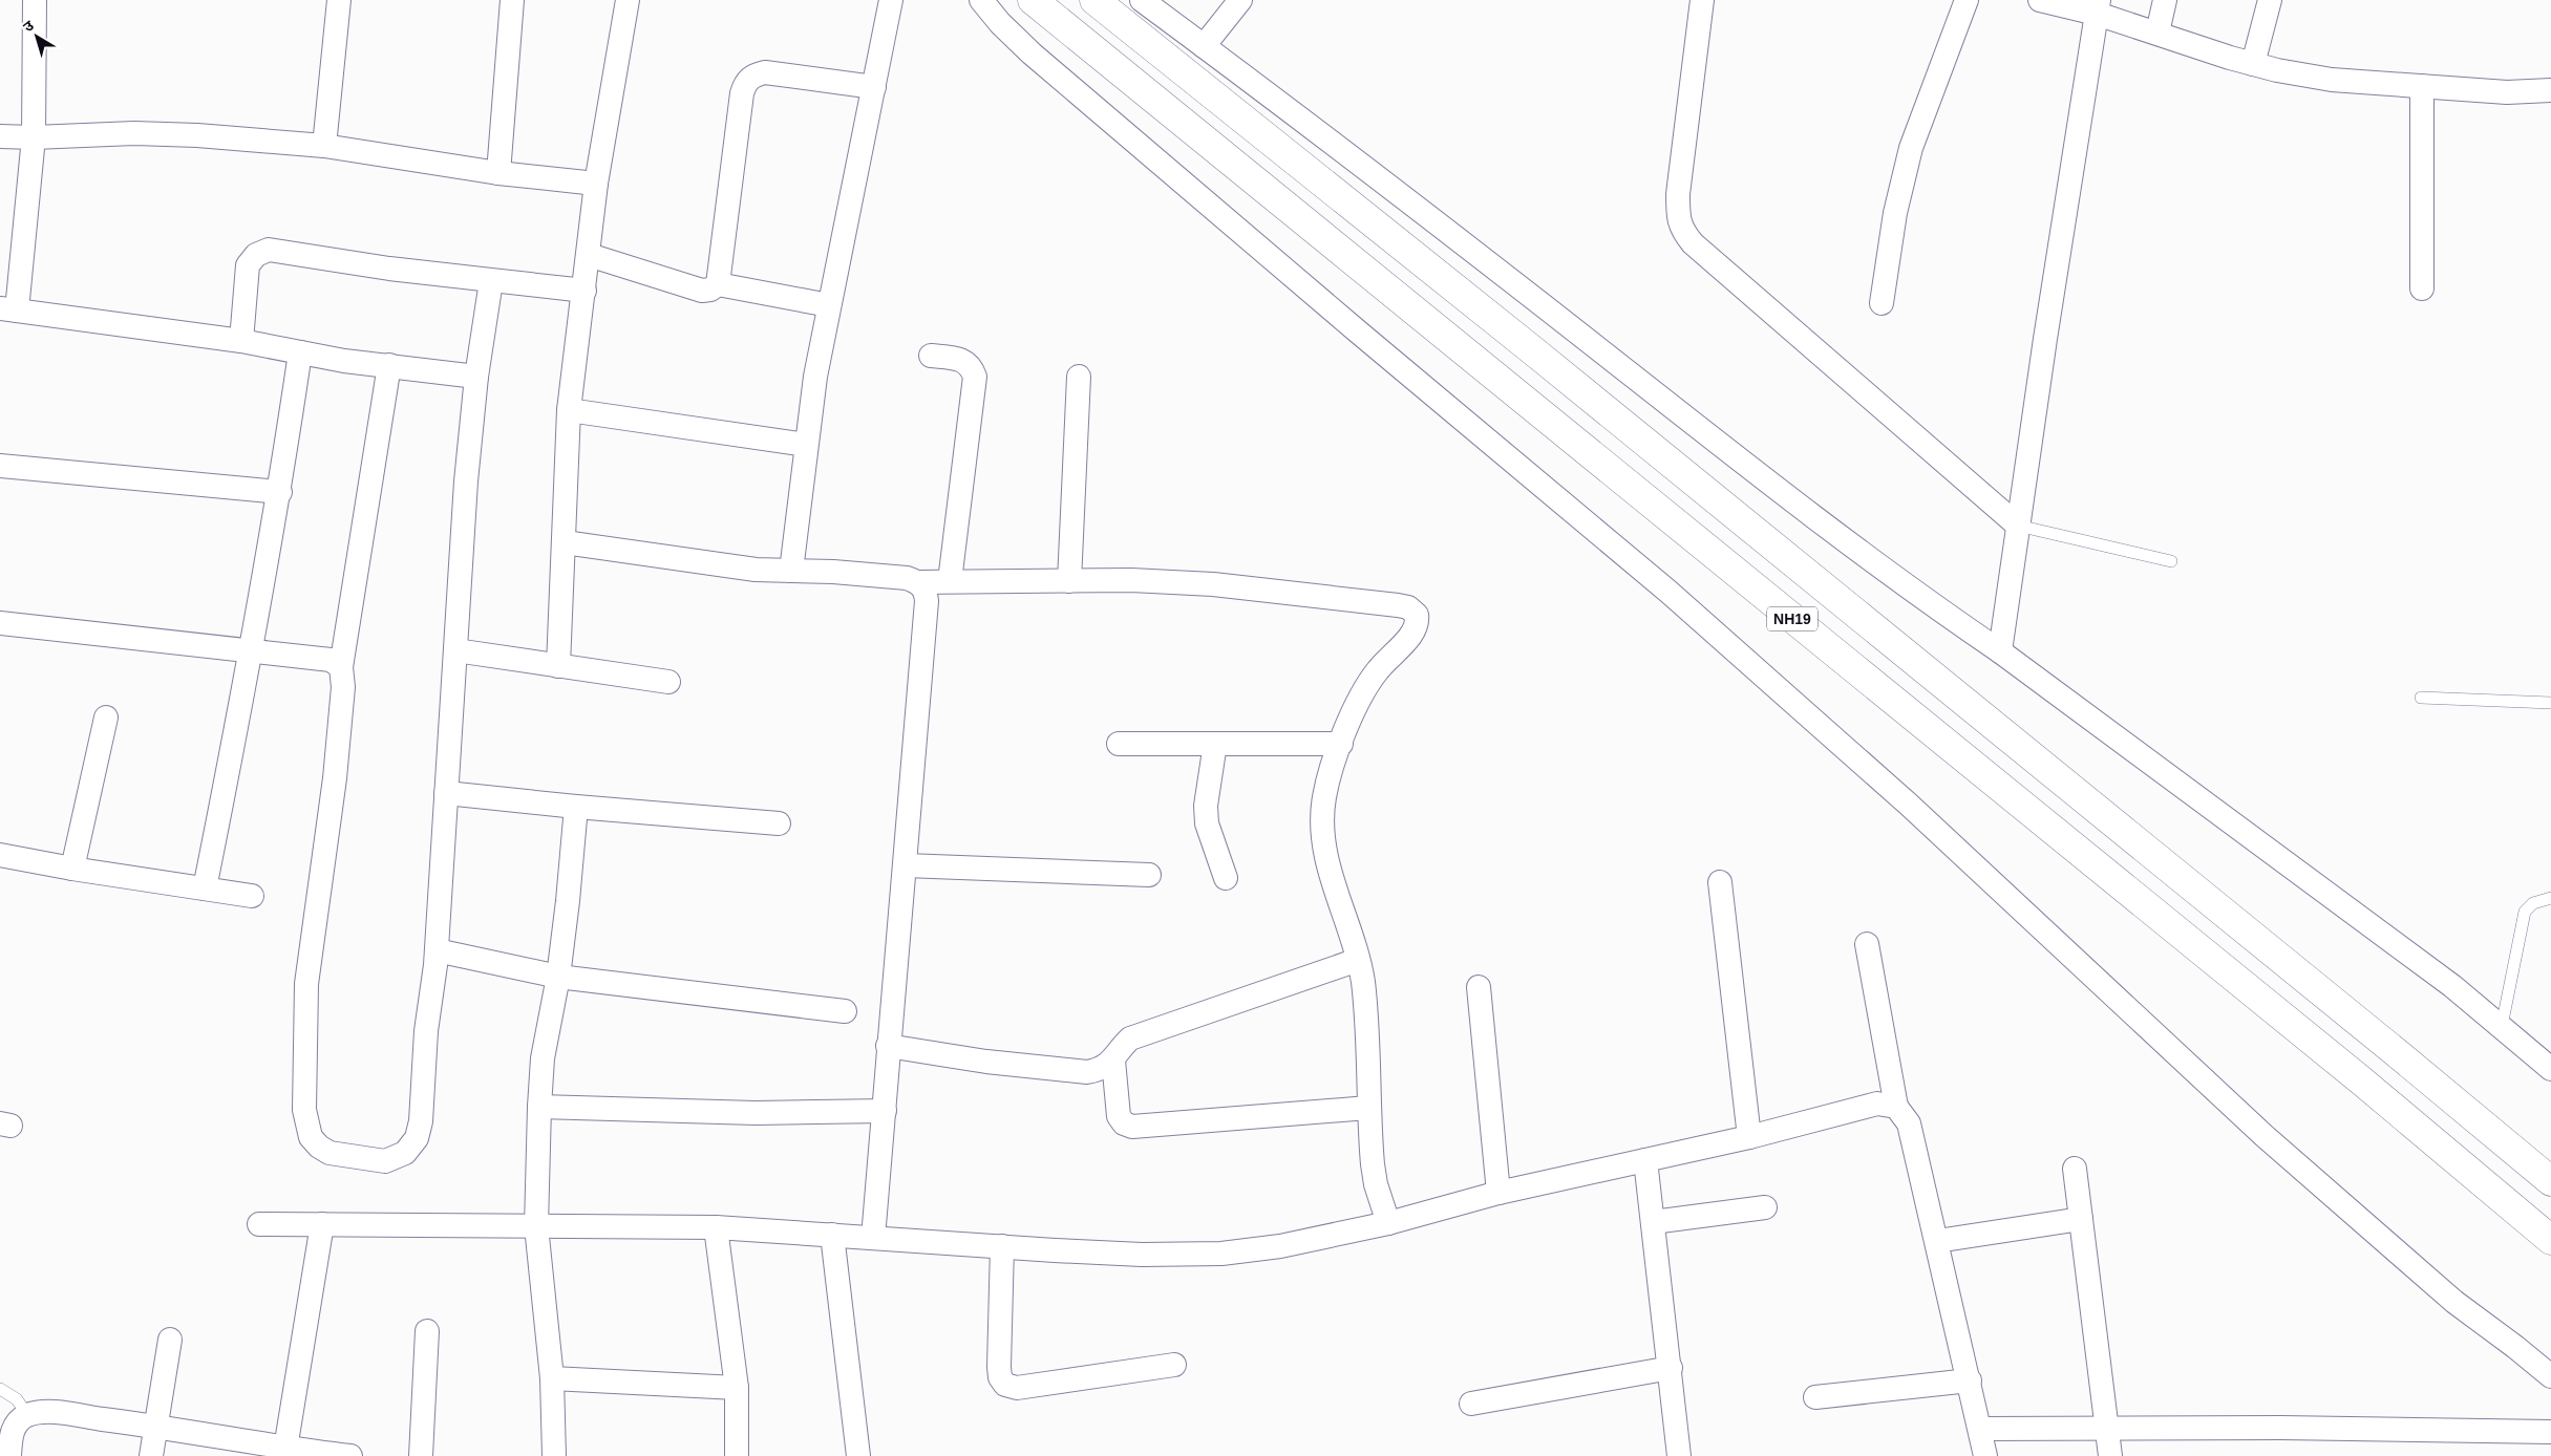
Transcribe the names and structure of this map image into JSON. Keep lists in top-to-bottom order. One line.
{"streets":{"highway":["NH19"]},"north":"top left"}
